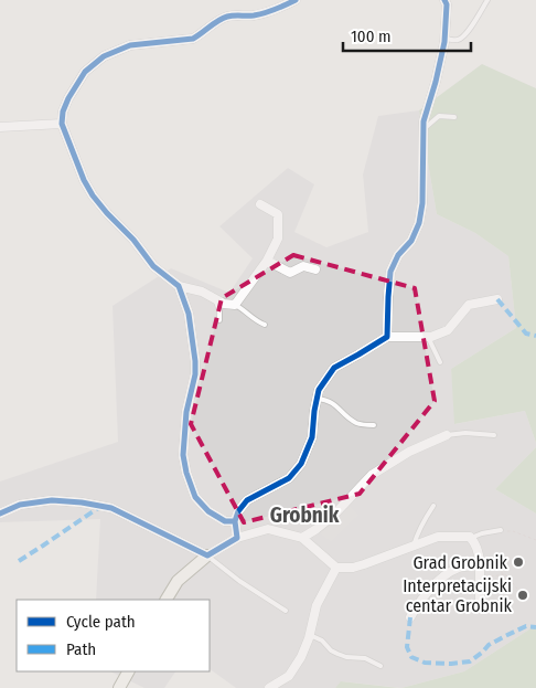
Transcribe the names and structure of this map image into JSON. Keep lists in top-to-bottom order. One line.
{"districts":["Grobnik"],"places":["Grad Grobnik","Interpretacijski centar Grobnik"],"legend":["Cycle path","Path"],"scale_bar":"100 m"}
